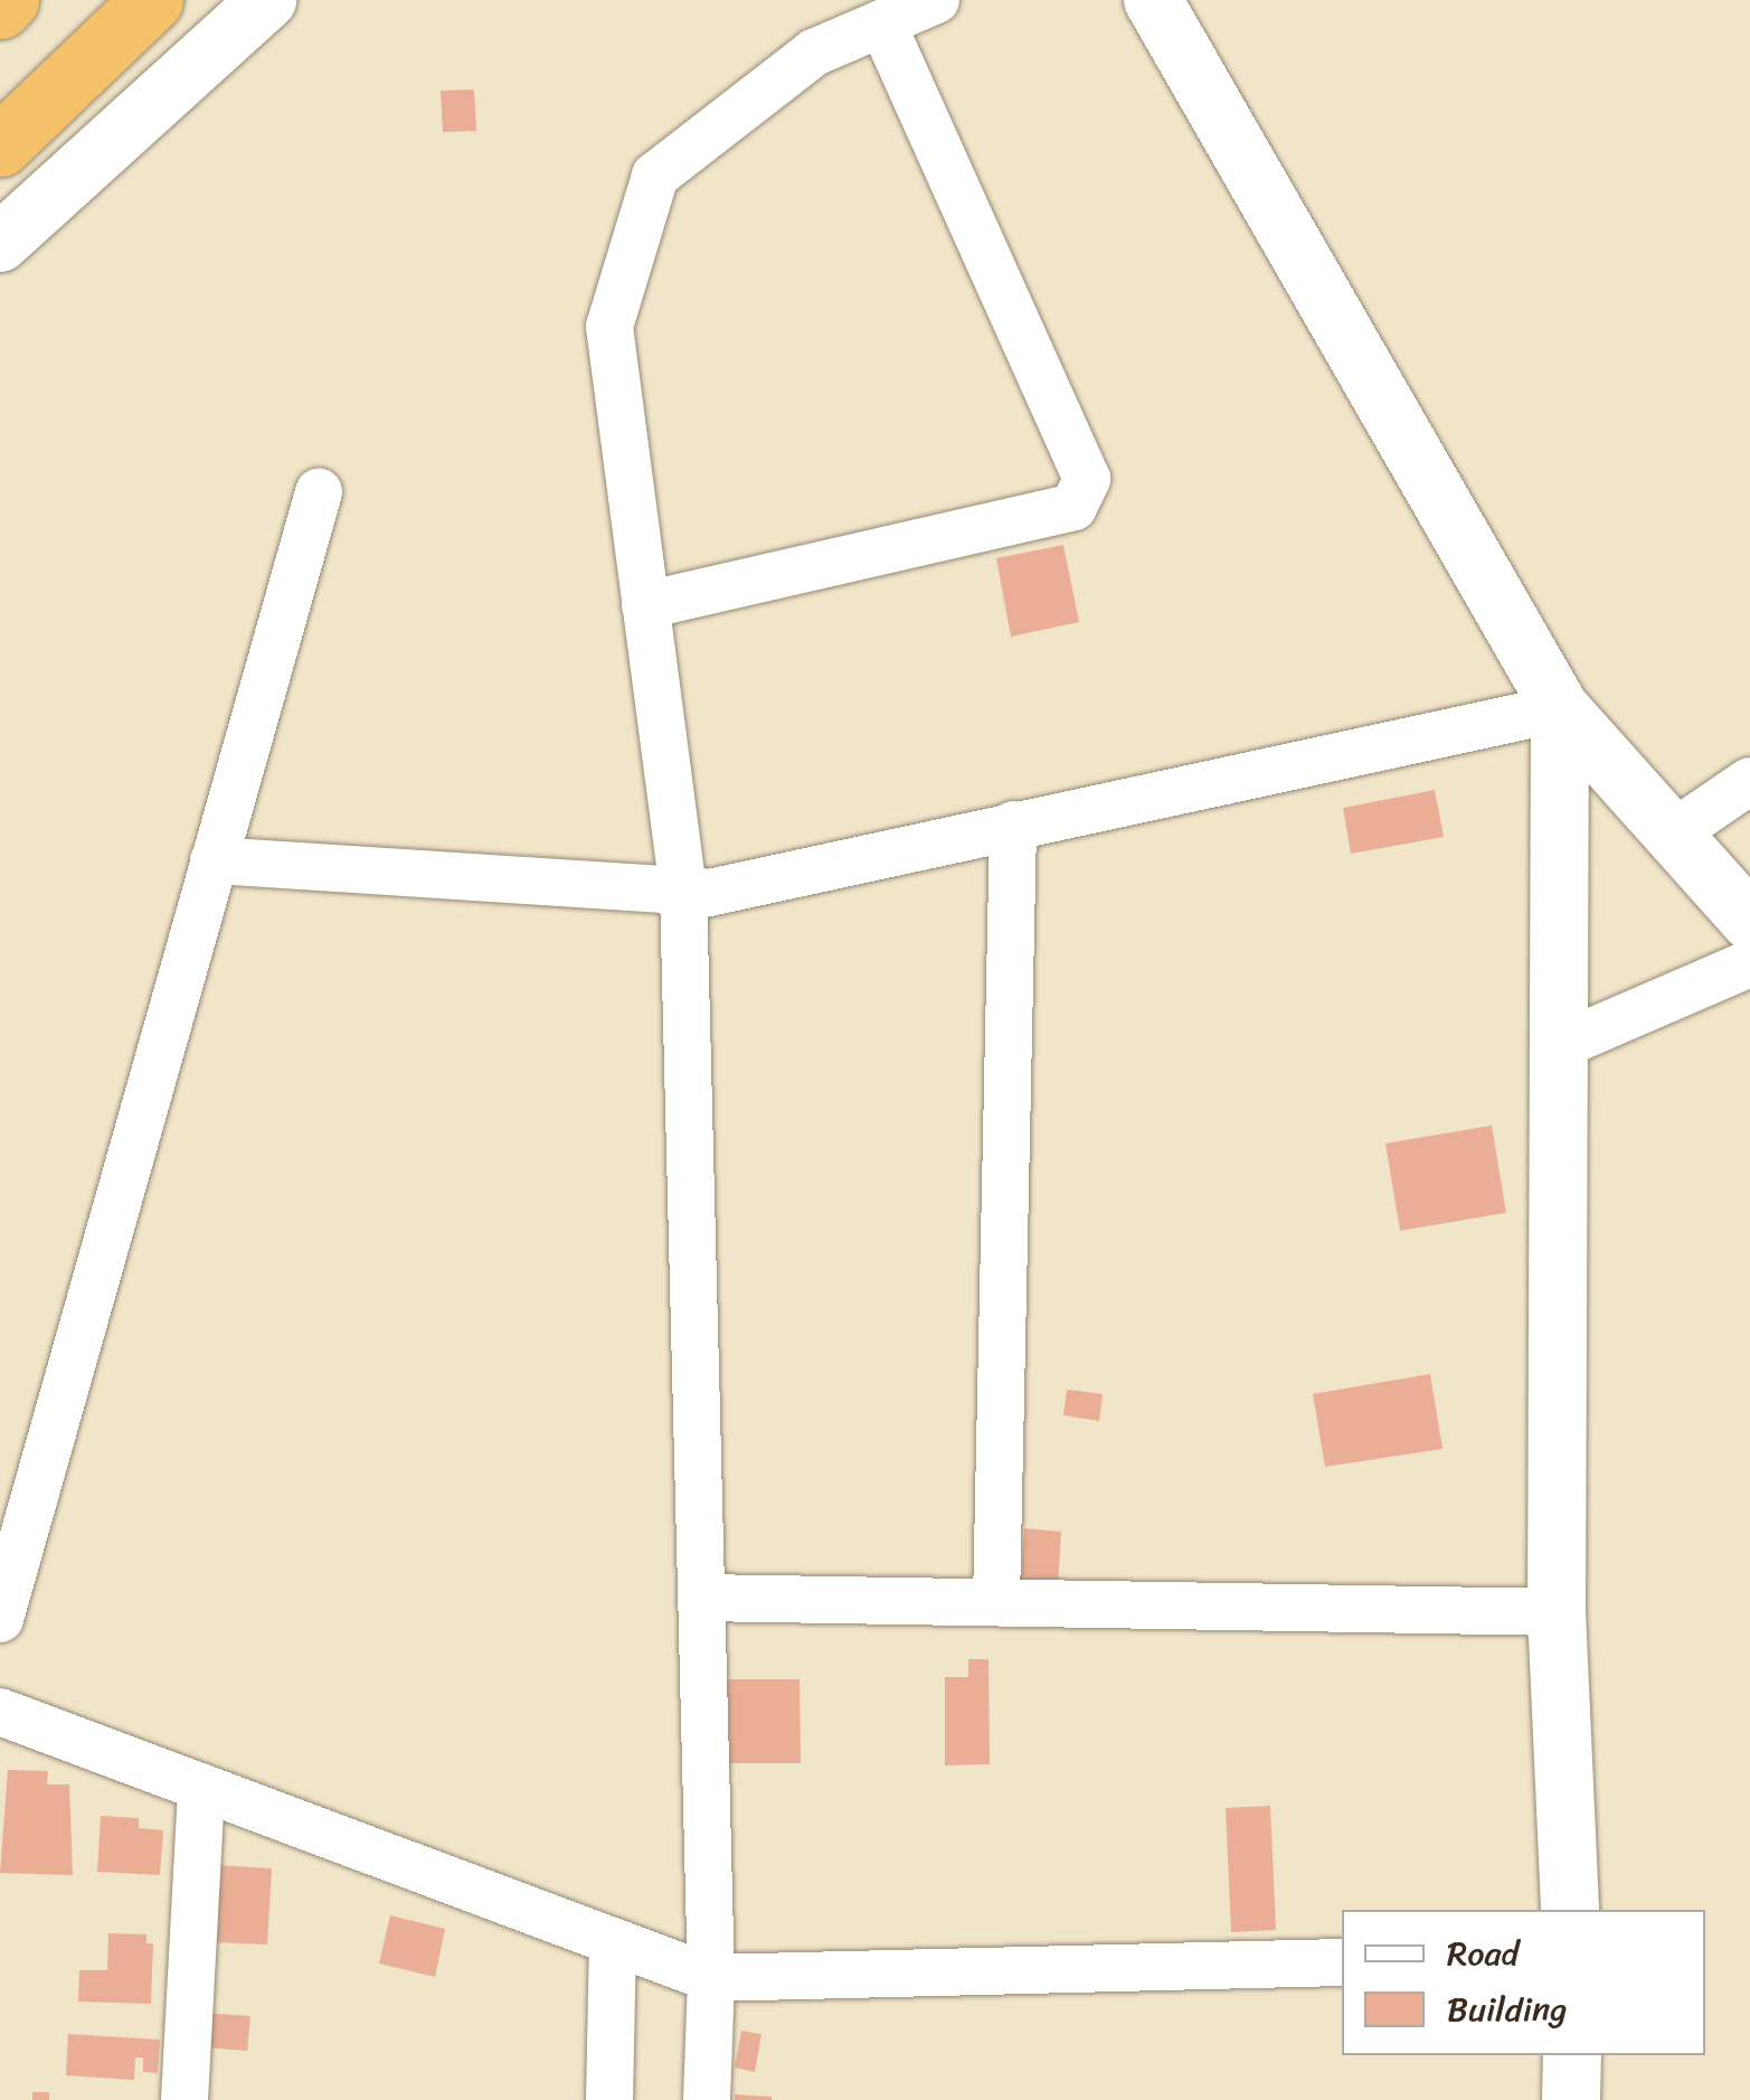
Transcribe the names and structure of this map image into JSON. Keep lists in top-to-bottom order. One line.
{"legend":["Road","Building"]}
